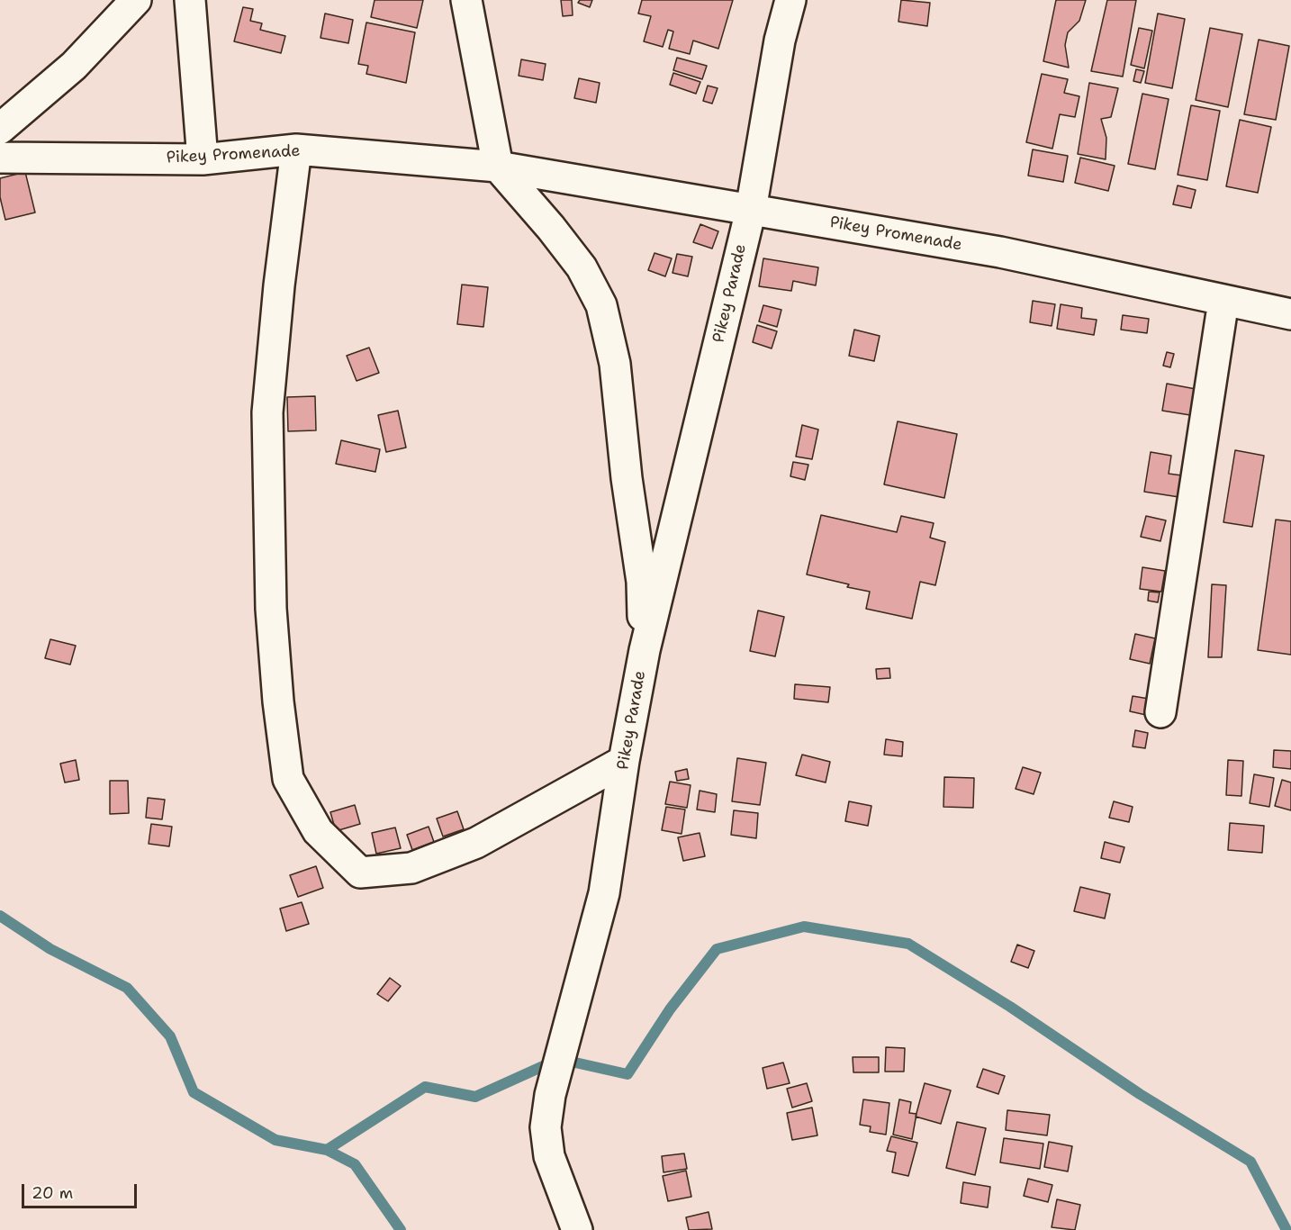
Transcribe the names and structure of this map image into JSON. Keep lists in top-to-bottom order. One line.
{"streets":{"street":["Pikey Promenade","Pikey Parade"]},"crossings":[["Pikey Promenade","Pikey Parade"]],"scale_bar":"20 m"}
